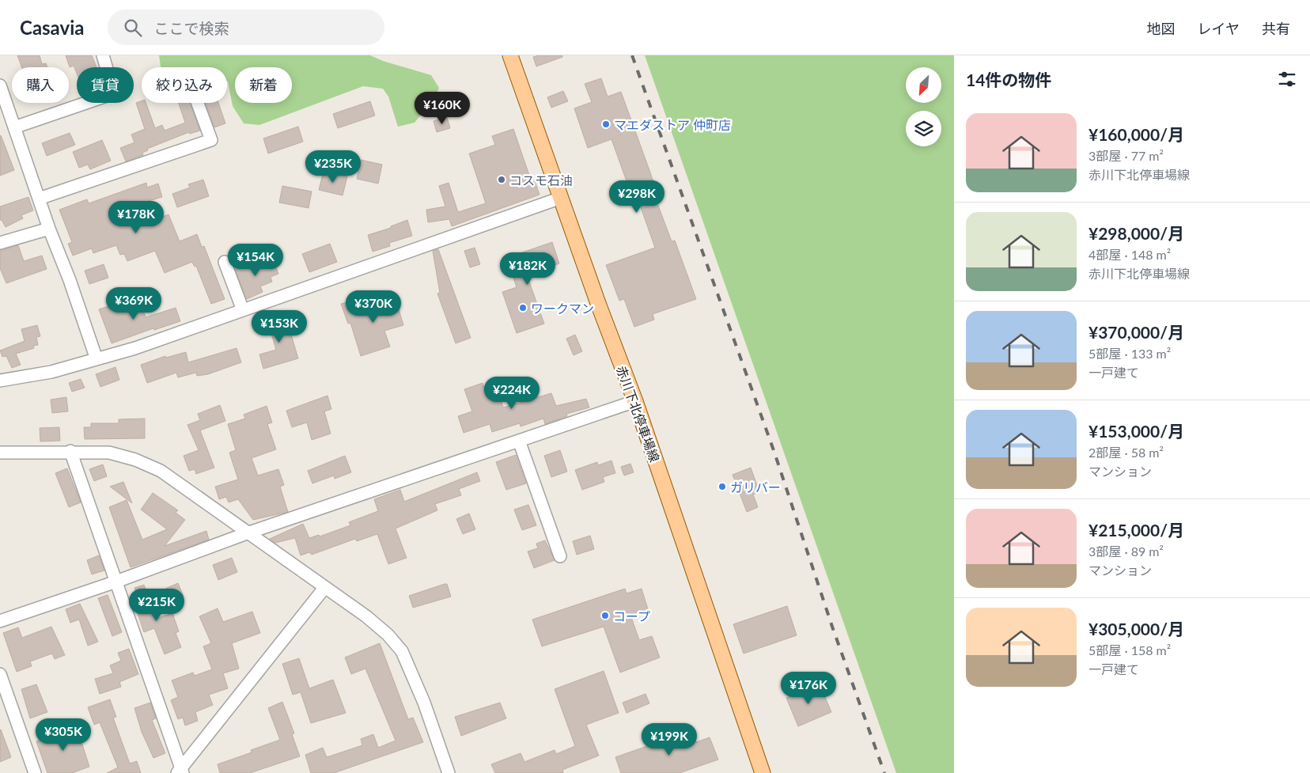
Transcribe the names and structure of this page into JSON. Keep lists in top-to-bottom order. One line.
{"streets":{"main road":["赤川下北停車場線"]},"places":["マエダストア 仲町店","コスモ石油","ワークマン","ガリバー","コープ"],"north":"bottom left","page":{"header":"Casavia","search":"ここで検索","nav":["地図","レイヤ","共有"],"heading":"14件の物件","chip":["購入","賃貸","絞り込み","新着"],"price":["¥160K","¥235K","¥298K","¥178K","¥154K","¥182K","¥369K","¥370K","¥153K","¥224K","¥215K","¥176K","¥305K","¥199K"],"list":[{"name":"¥160,000/月","note":"3部屋 · 77 m² · 赤川下北停車場線"},{"name":"¥298,000/月","note":"4部屋 · 148 m² · 赤川下北停車場線"},{"name":"¥370,000/月","note":"5部屋 · 133 m² · 一戸建て"},{"name":"¥153,000/月","note":"2部屋 · 58 m² · マンション"},{"name":"¥215,000/月","note":"3部屋 · 89 m² · マンション"},{"name":"¥305,000/月","note":"5部屋 · 158 m² · 一戸建て"}]}}
